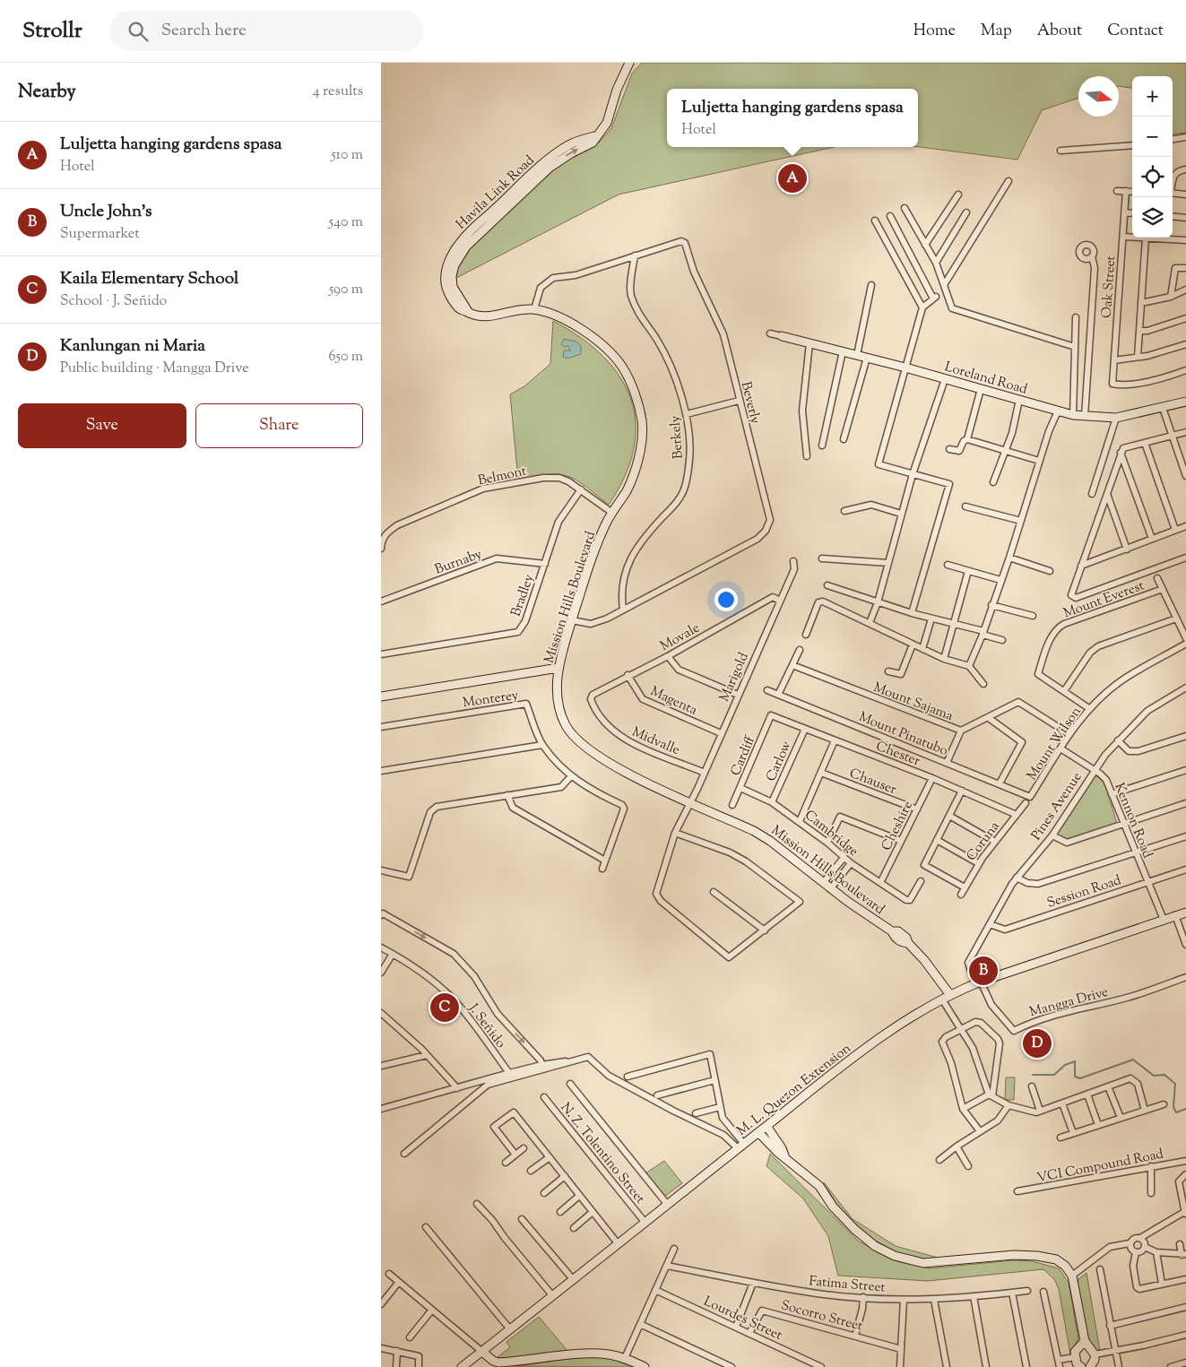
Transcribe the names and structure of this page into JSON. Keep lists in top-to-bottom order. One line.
{"streets":{"street":["Havila Link Road","Oak Street","Loreland Road","Beverly","Berkely","Belmont","Burnaby","Bradley","Mission Hills Boulevard","Mount Everest","Movale","Marigold","Monterey","Magenta","Mount Sajama","Mount Pinatubo","Midvalle","Mount Wilson","Chester","Cardiff","Carlow","Chauser","Pines Avenue","Kennon Road","Cheshire","Cambridge","Coruna","Session Road","Mangga Drive","J. Señido","M. L. Quezon Extension","N. Z. Tolentino Street","VCI Compound Road","Fatima Street","Socorro Street","Lourdes Street"]},"crossings":[["Havila Link Road","Beverly"],["Havila Link Road","Mission Hills Boulevard"],["Beverly","Berkely"],["Beverly","Mission Hills Boulevard"],["Belmont","Bradley"],["Belmont","Mission Hills Boulevard"],["Burnaby","Bradley"],["Mission Hills Boulevard","Marigold"],["Mission Hills Boulevard","M. L. Quezon Extension"],["Mount Everest","Mount Wilson"],["Movale","Marigold"],["Movale","Magenta"],["Movale","Midvalle"],["Marigold","Magenta"],["Marigold","Midvalle"],["Mount Sajama","Mount Wilson"],["Mount Pinatubo","Mount Wilson"],["Mount Wilson","Kennon Road"],["Chester","Cardiff"],["Chester","Carlow"],["Chester","Cheshire"],["Chester","Coruna"],["Cardiff","Cambridge"],["Carlow","Cambridge"],["Chauser","Cheshire"],["Pines Avenue","Kennon Road"],["Pines Avenue","Session Road"],["Pines Avenue","Mangga Drive"],["Pines Avenue","M. L. Quezon Extension"],["Kennon Road","Session Road"],["Kennon Road","M. L. Quezon Extension"],["Cheshire","Cambridge"],["Mangga Drive","M. L. Quezon Extension"],["M. L. Quezon Extension","N. Z. Tolentino Street"],["Socorro Street","Lourdes Street"]],"north":"right","page":{"header":"Strollr","search":"Search here","nav":["Home","Map","About","Contact"],"heading":["Nearby","4 results"],"map_buttons":["+","−"],"popup":["Luljetta hanging gardens spasa","Hotel"],"list":[{"mark":"A","name":"Luljetta hanging gardens spasa","note":"Hotel","value":"510 m"},{"mark":"B","name":"Uncle John's","note":"Supermarket","value":"540 m"},{"mark":"C","name":"Kaila Elementary School","note":"School · J. Señido","value":"590 m"},{"mark":"D","name":"Kanlungan ni Maria","note":"Public building · Mangga Drive","value":"650 m"}],"pins":["A","B","C","D"],"buttons":["Save","Share"]}}
